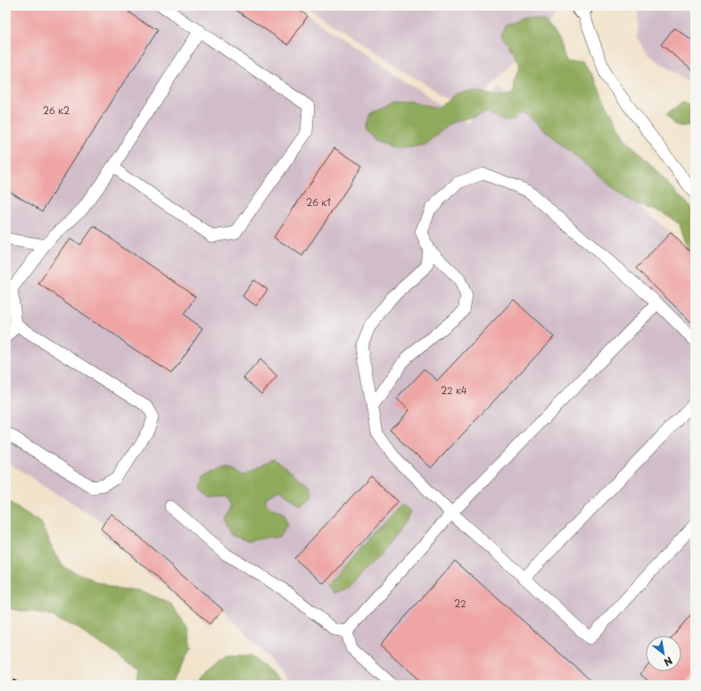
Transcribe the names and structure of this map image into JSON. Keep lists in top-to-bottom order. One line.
{"house_numbers":["26 к2","26 к1","22 к4","22"],"north":"bottom right"}
